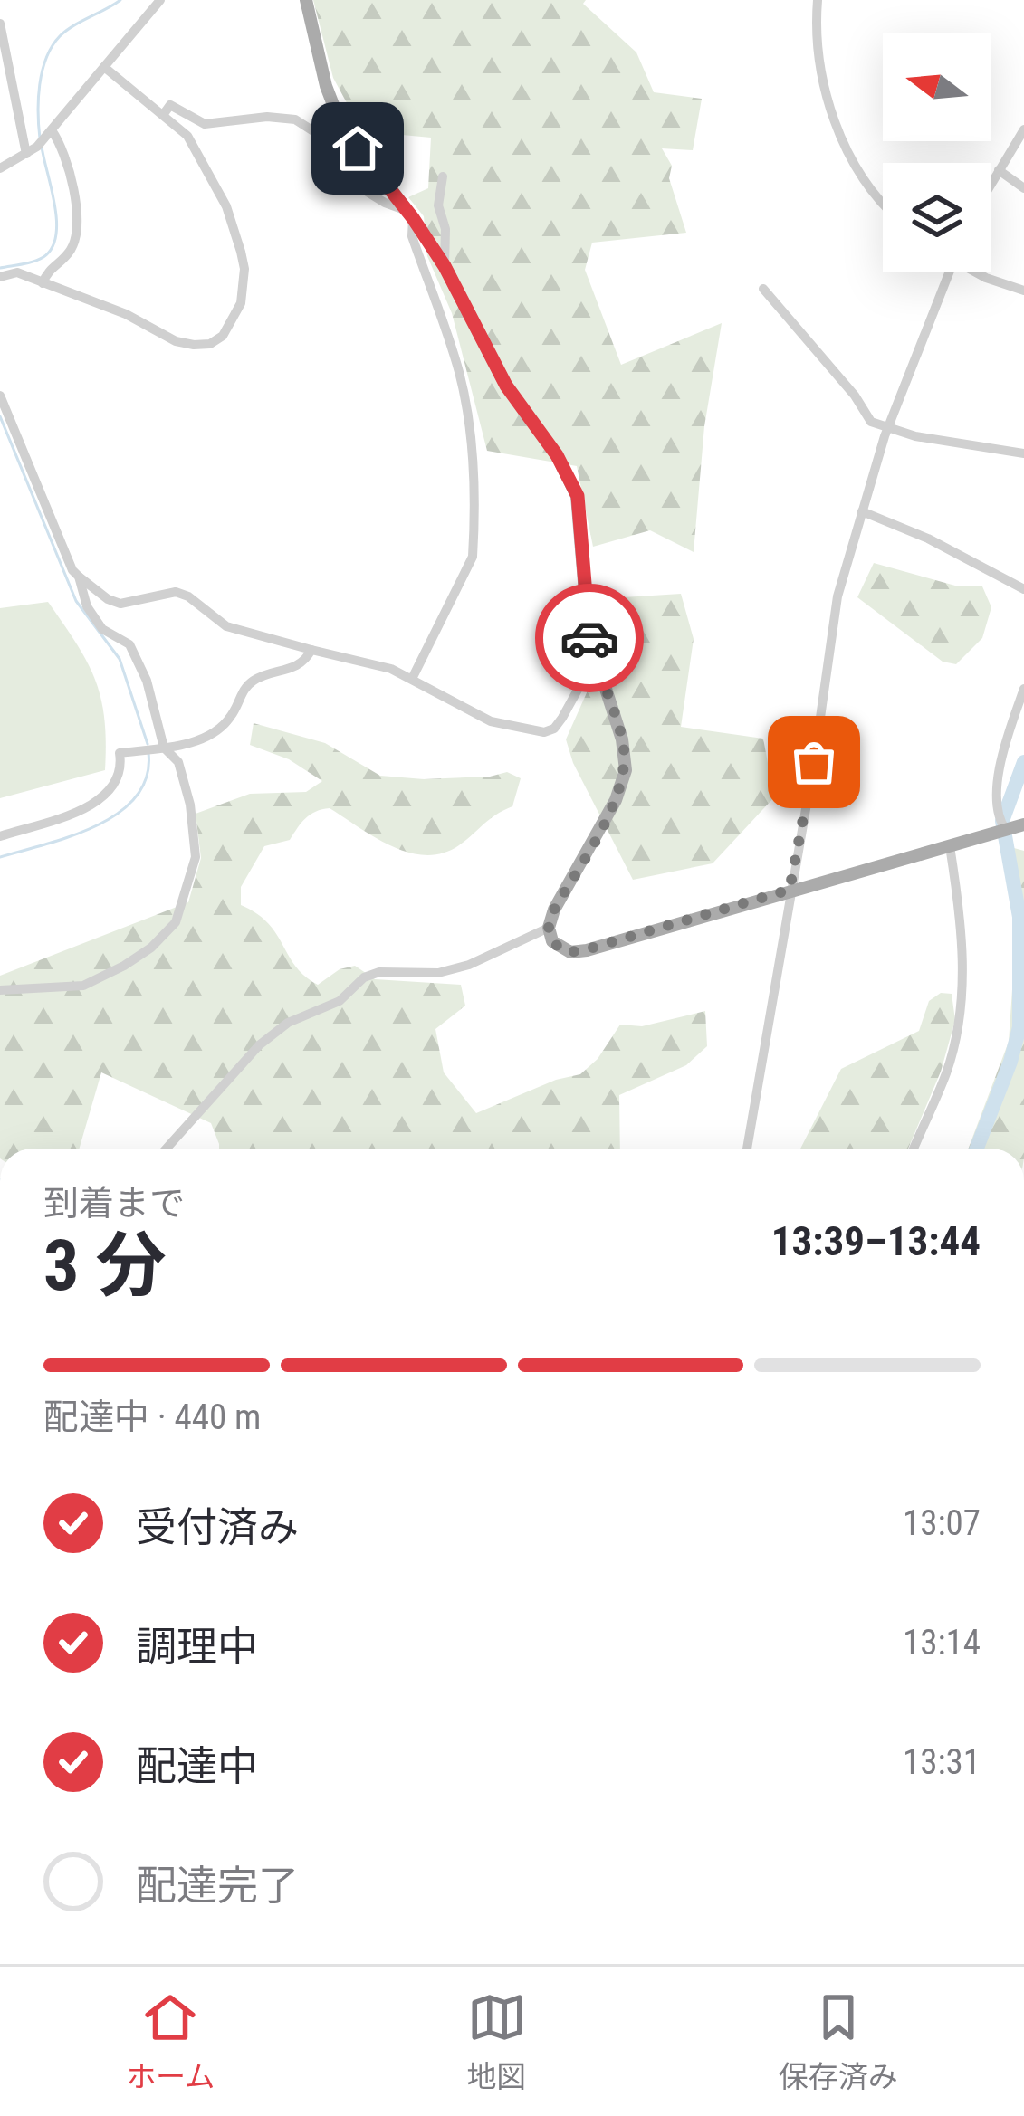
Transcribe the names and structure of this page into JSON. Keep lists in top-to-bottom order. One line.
{"north":"left","page":{"heading":["3 分","到着まで","13:39–13:44"],"bar":"配達中 · 440 m","list":[["受付済み","13:07"],["調理中","13:14"],["配達中","13:31"],"配達完了"],"tabs":["ホーム","地図","保存済み"]}}
